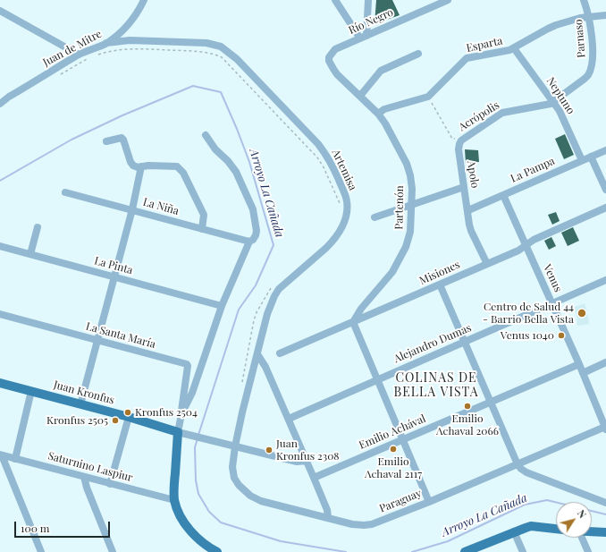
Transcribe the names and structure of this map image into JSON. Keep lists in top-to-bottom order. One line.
{"streets":{"main road":["Juan Kronfus"],"street":["Río Negro","Parnaso","Esparta","Juan de Mitre","Neptuno","Acrópolis","Artemisa","La Pampa","Apolo","La Niña","Partenón","La Pinta","Misiones","Venus","La Santa María","Alejandro Dumas","Emilio Achával","Saturnino Laspiur","Paraguay"]},"crossings":[["Río Negro","Partenón"],["Parnaso","Esparta"],["Parnaso","Neptuno"],["Parnaso","Acrópolis"],["Esparta","Neptuno"],["Esparta","Partenón"],["Juan de Mitre","Artemisa"],["Neptuno","Acrópolis"],["Neptuno","La Pampa"],["Acrópolis","Apolo"],["Artemisa","Juan Kronfus"],["Artemisa","Paraguay"],["La Pampa","Apolo"],["La Pampa","Venus"],["Apolo","Misiones"],["Partenón","Misiones"],["Misiones","Venus"],["Venus","Alejandro Dumas"],["Venus","Emilio Achával"],["Venus","Paraguay"],["Juan Kronfus","Paraguay"]],"districts":["COLINAS DE BELLA VISTA"],"water":["Arroyo La Cañada"],"places":["Centro de Salud 44 - Barrio Bella Vista","Venus 1040","Emilio Achaval 2066","Kronfus 2504","Kronfus 2505","Emilio Achaval 2117","Juan Kronfus 2308"],"scale_bar":"100 m","north":"top right"}
